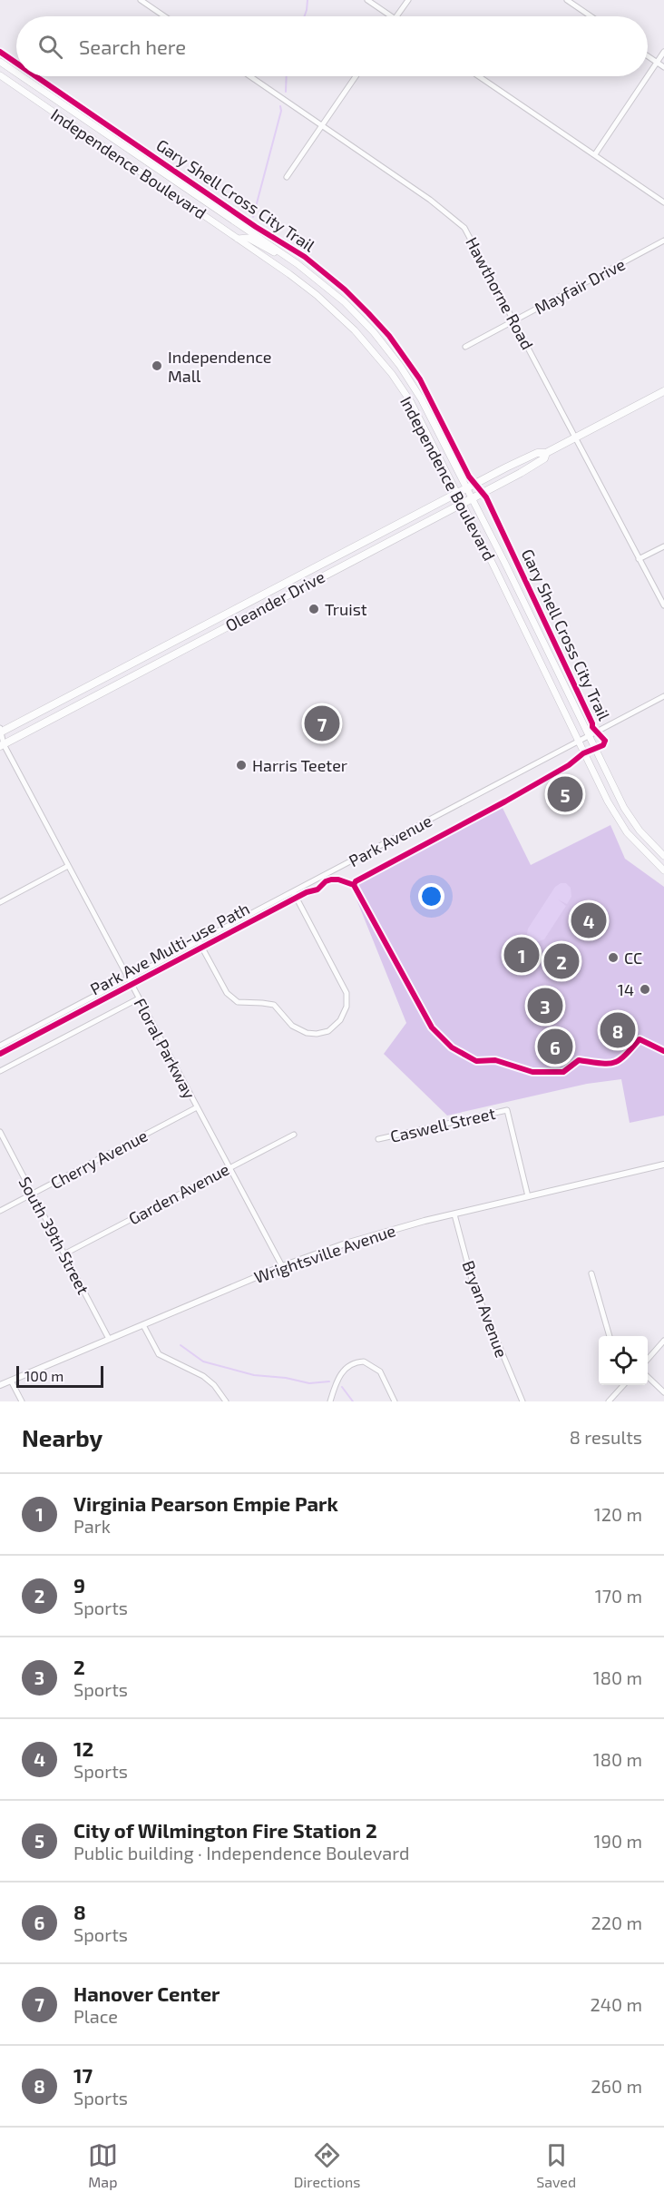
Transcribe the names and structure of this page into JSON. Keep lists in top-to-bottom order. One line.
{"streets":{"main road":["Independence Boulevard","Oleander Drive"],"street":["Mayfair Drive","Hawthorne Road","Park Avenue","Floral Parkway","Caswell Street","Cherry Avenue","Garden Avenue","South 39th Street","Wrightsville Avenue","Bryan Avenue"],"cycle path":["Gary Shell Cross City Trail","Park Ave Multi-use Path"]},"crossings":[["Independence Boulevard","Oleander Drive"],["Independence Boulevard","Park Avenue"],["Mayfair Drive","Hawthorne Road"],["Hawthorne Road","Oleander Drive"],["Oleander Drive","Floral Parkway"],["Park Avenue","Floral Parkway"],["Floral Parkway","Cherry Avenue"],["Floral Parkway","Garden Avenue"],["Floral Parkway","Wrightsville Avenue"],["Caswell Street","Wrightsville Avenue"],["Cherry Avenue","South 39th Street"],["Garden Avenue","South 39th Street"],["South 39th Street","Wrightsville Avenue"],["Wrightsville Avenue","Bryan Avenue"]],"places":["Independence Mall","Truist","Harris Teeter","CC","14"],"scale_bar":"100 m","page":{"search":"Search here","pins":["7","5","4","1","2","3","8","6"],"scale":"100 m","heading":["Nearby","8 results"],"list":[{"mark":"1","name":"Virginia Pearson Empie Park","note":"Park","value":"120 m"},{"mark":"2","name":"9","note":"Sports","value":"170 m"},{"mark":"3","name":"2","note":"Sports","value":"180 m"},{"mark":"4","name":"12","note":"Sports","value":"180 m"},{"mark":"5","name":"City of Wilmington Fire Station 2","note":"Public building · Independence Boulevard","value":"190 m"},{"mark":"6","name":"8","note":"Sports","value":"220 m"},{"mark":"7","name":"Hanover Center","note":"Place","value":"240 m"},{"mark":"8","name":"17","note":"Sports","value":"260 m"}],"nav":["Map","Directions","Saved"]}}
